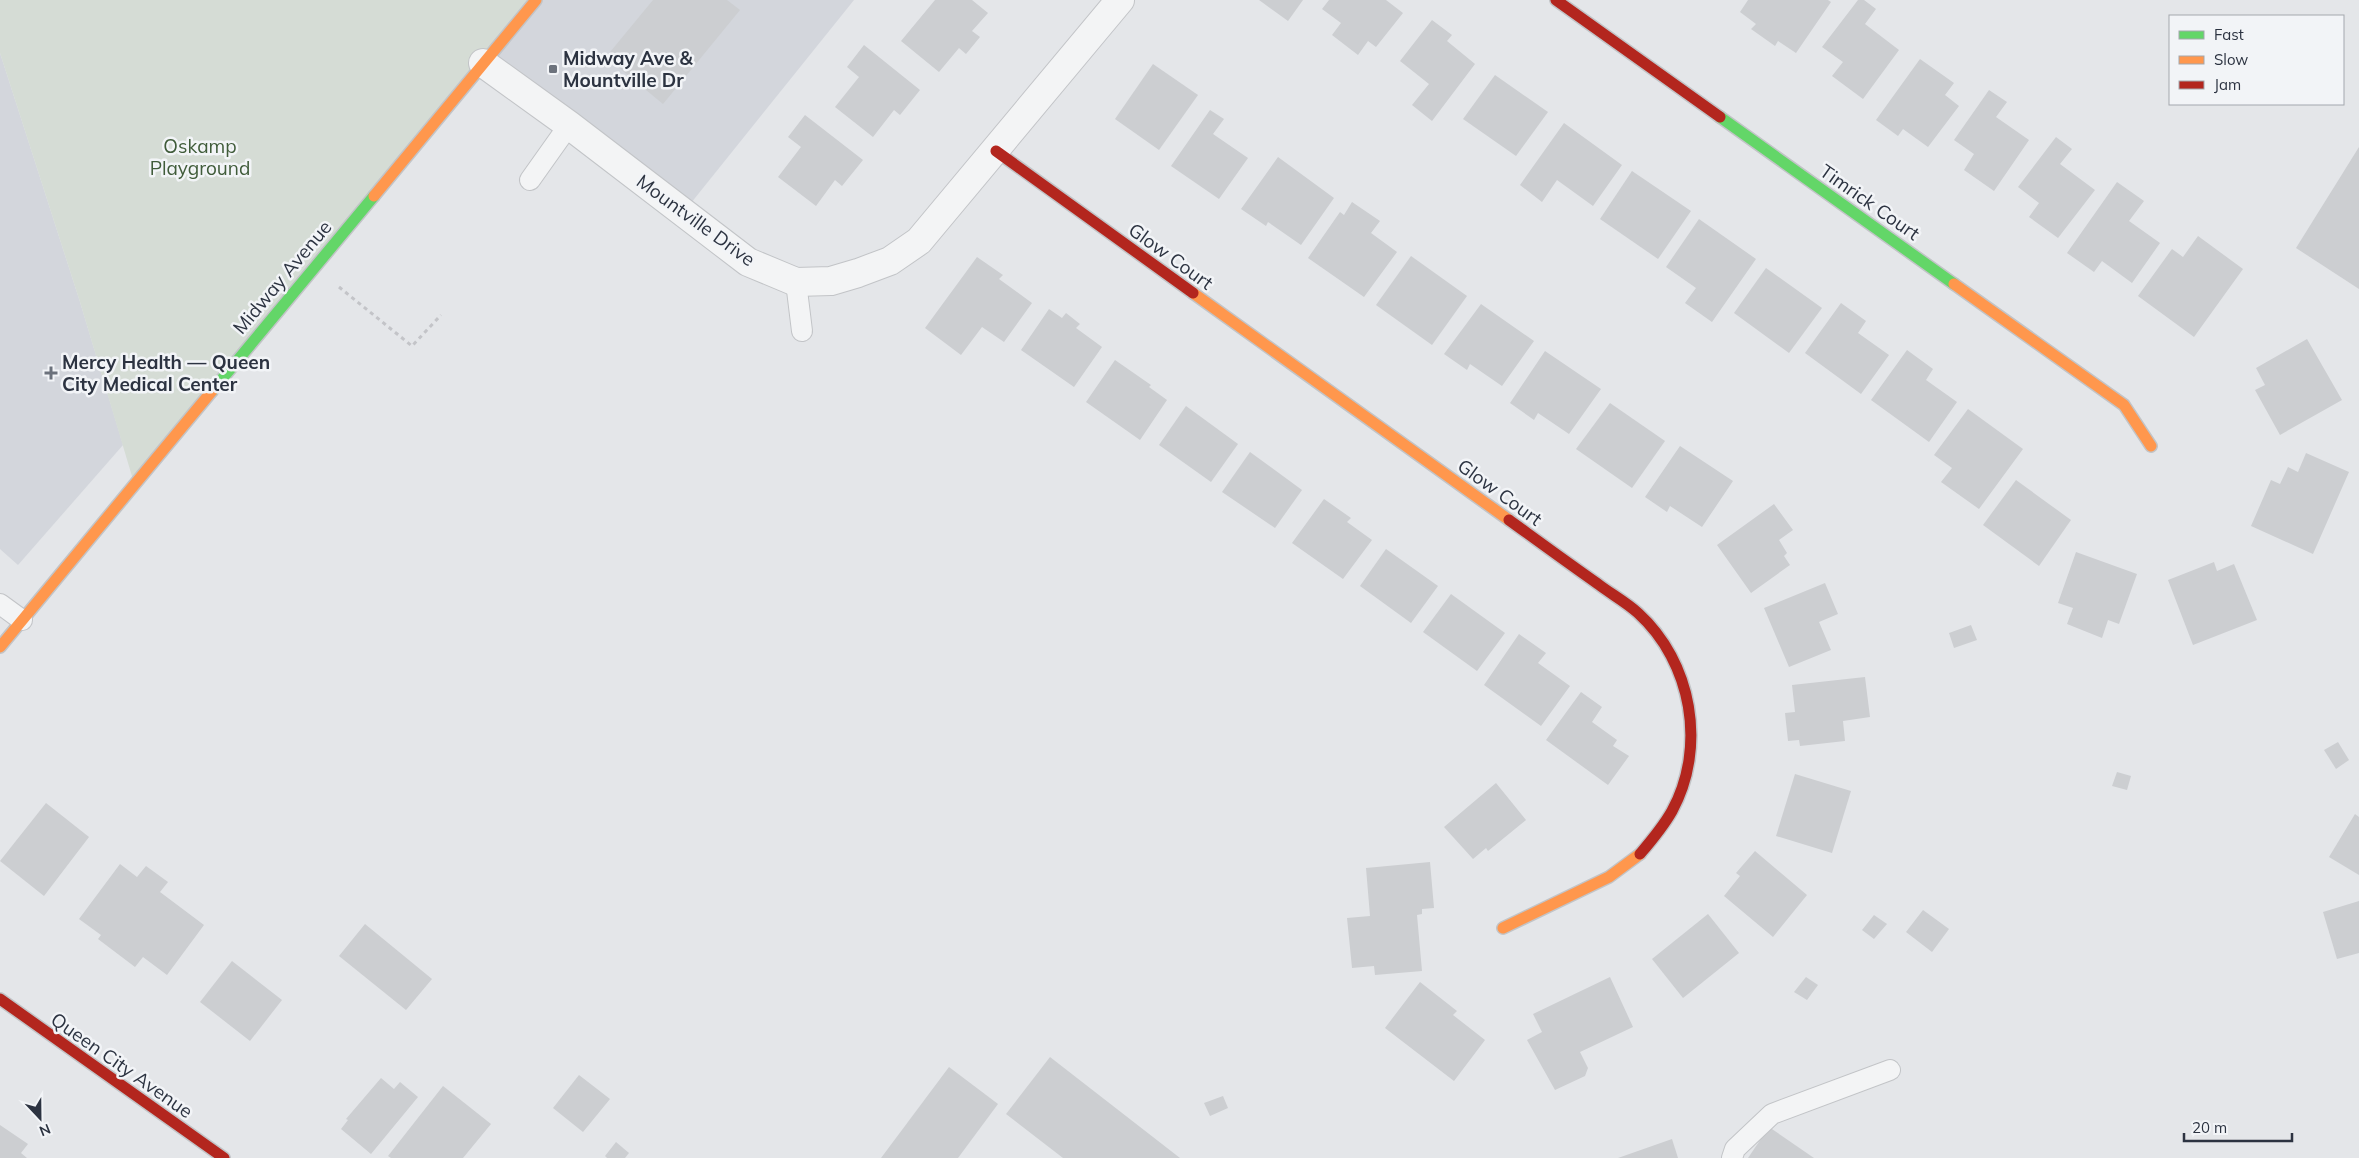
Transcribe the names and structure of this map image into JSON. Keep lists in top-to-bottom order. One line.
{"streets":{"street":["Timrick Court","Mountville Drive","Glow Court","Midway Avenue","Queen City Avenue"]},"crossings":[["Mountville Drive","Glow Court"],["Mountville Drive","Midway Avenue"]],"parks":["Oskamp Playground"],"places":{"transit":["Midway Ave & Mountville Dr"],"health":["Mercy Health — Queen City Medical Center"]},"legend":["Fast","Slow","Jam"],"scale_bar":"20 m","north":"bottom"}
